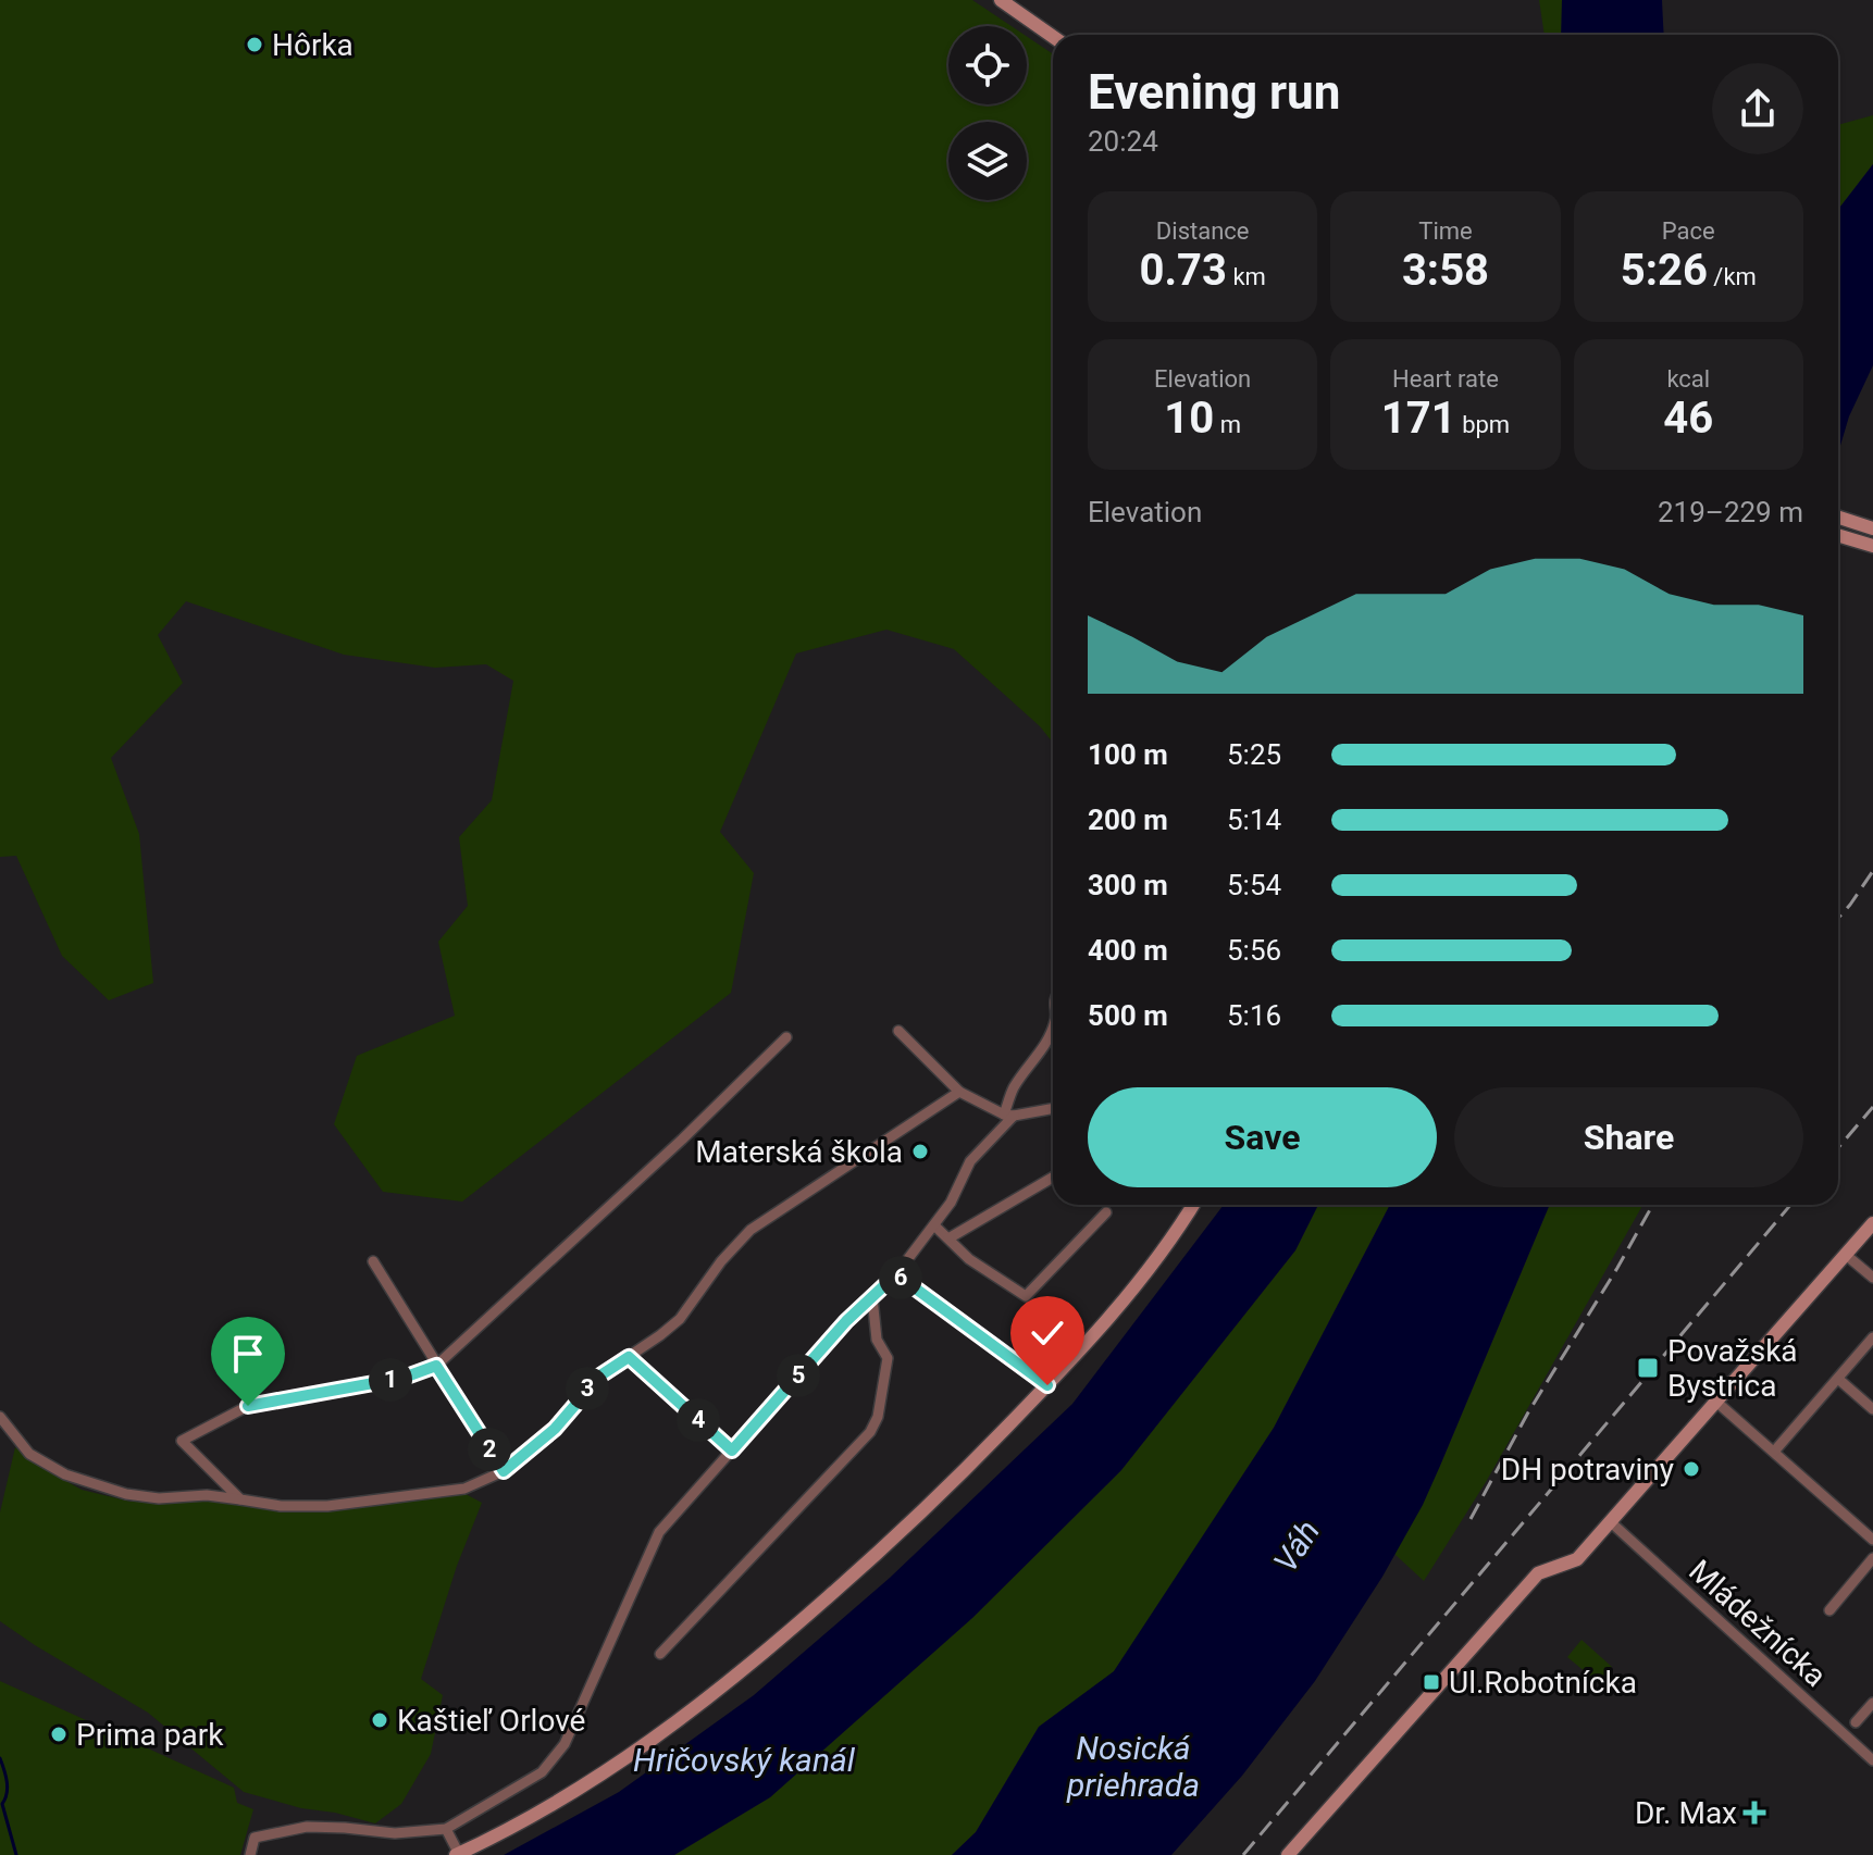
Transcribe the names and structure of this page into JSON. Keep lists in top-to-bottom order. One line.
{"streets":{"street":["Mládežnícka"]},"water":["Váh","Nosická priehrada","Hričovský kanál"],"places":{"other":["Hôrka","Materská škola","DH potraviny","Kaštieľ Orlové","Prima park"],"transit":["Považská Bystrica","Ul.Robotnícka"],"health":["Dr. Max"]},"page":{"heading":["Evening run","20:24"],"stats":[["Distance","0.73 km"],["Time","3:58"],["Pace","5:26 /km"],["Elevation","10 m"],["Heart rate","171 bpm"],["kcal","46"]],"chart":["Elevation","219–229 m"],"list":[{"name":"100 m","note":"5:25"},{"name":"200 m","note":"5:14"},{"name":"300 m","note":"5:54"},{"name":"400 m","note":"5:56"},{"name":"500 m","note":"5:16"}],"buttons":["Save","Share"],"pins":["6","5","1","3","4","2"]}}
